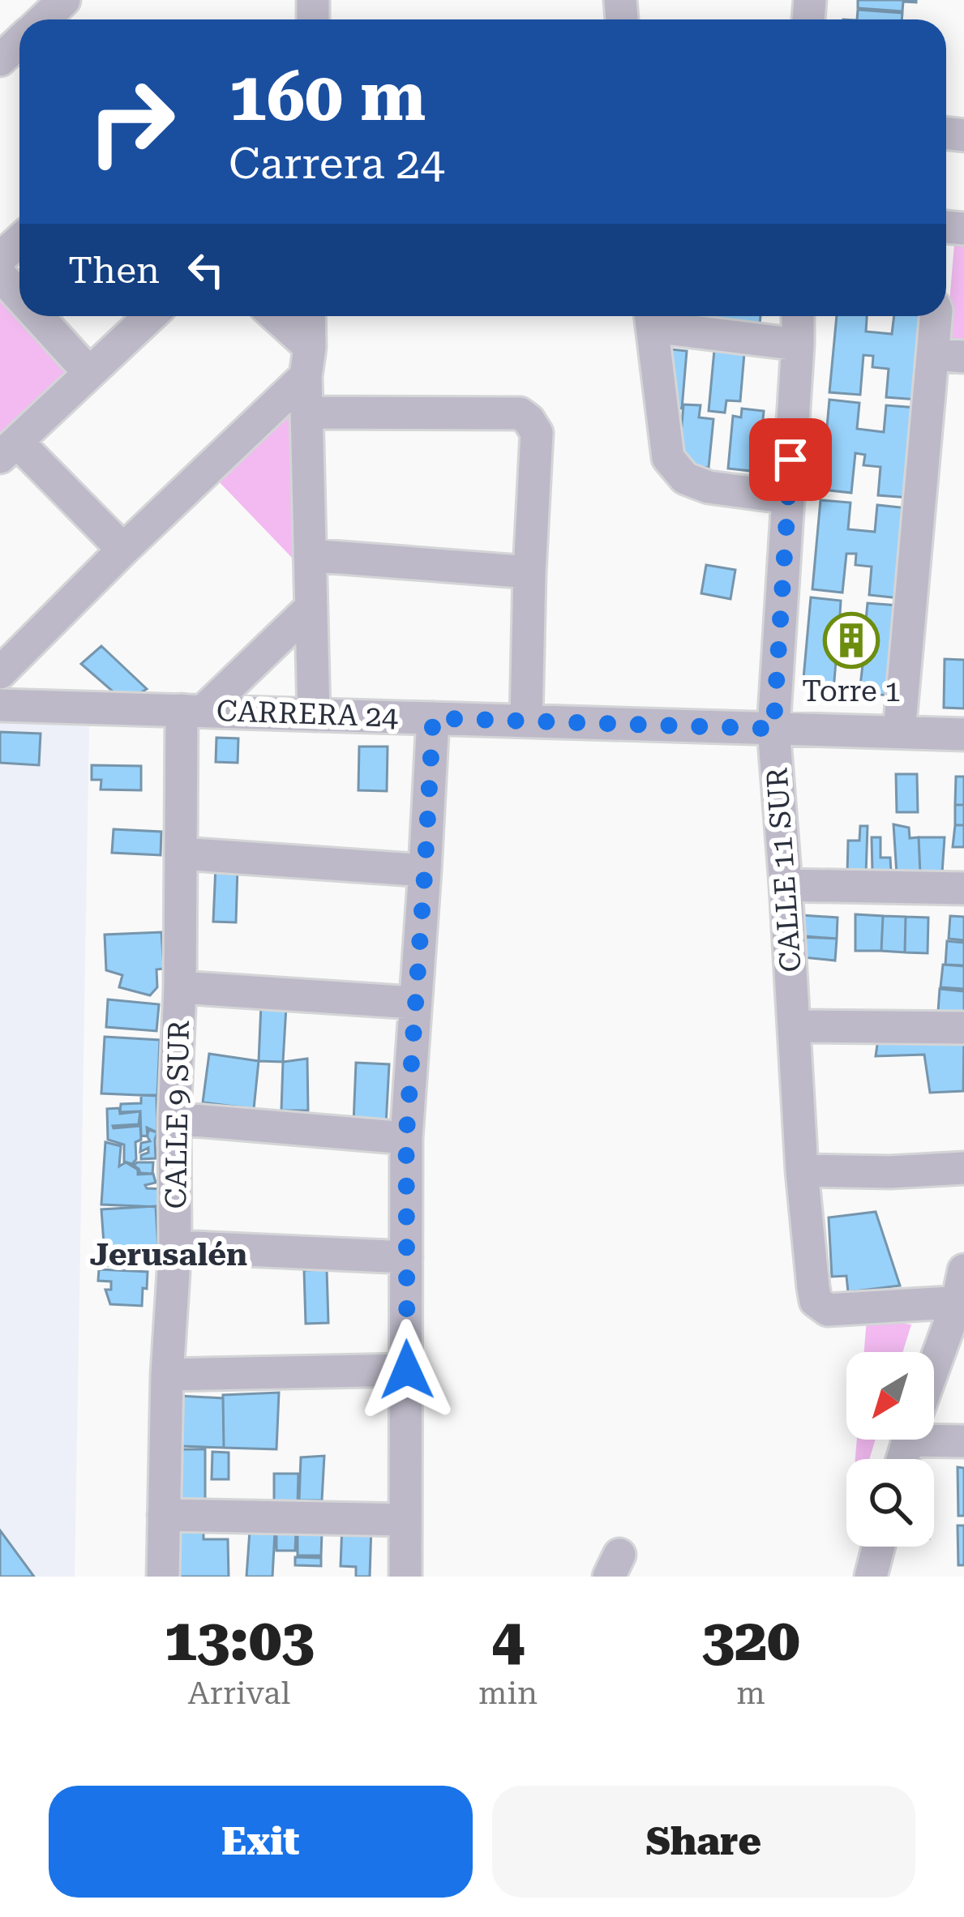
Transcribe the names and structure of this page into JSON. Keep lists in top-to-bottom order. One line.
{"streets":{"street":["CARRERA 24","CALLE 11 SUR","CALLE 9 SUR"]},"crossings":[["CARRERA 24","CALLE 11 SUR"],["CARRERA 24","CALLE 9 SUR"]],"districts":["Jerusalén"],"places":{"building":["Torre 1"]},"north":"bottom left","page":{"turn":["160 m","Carrera 24"],"then":"Then","eta":["13:03","Arrival","4","min","320","m"],"buttons":["Exit","Share"]}}
